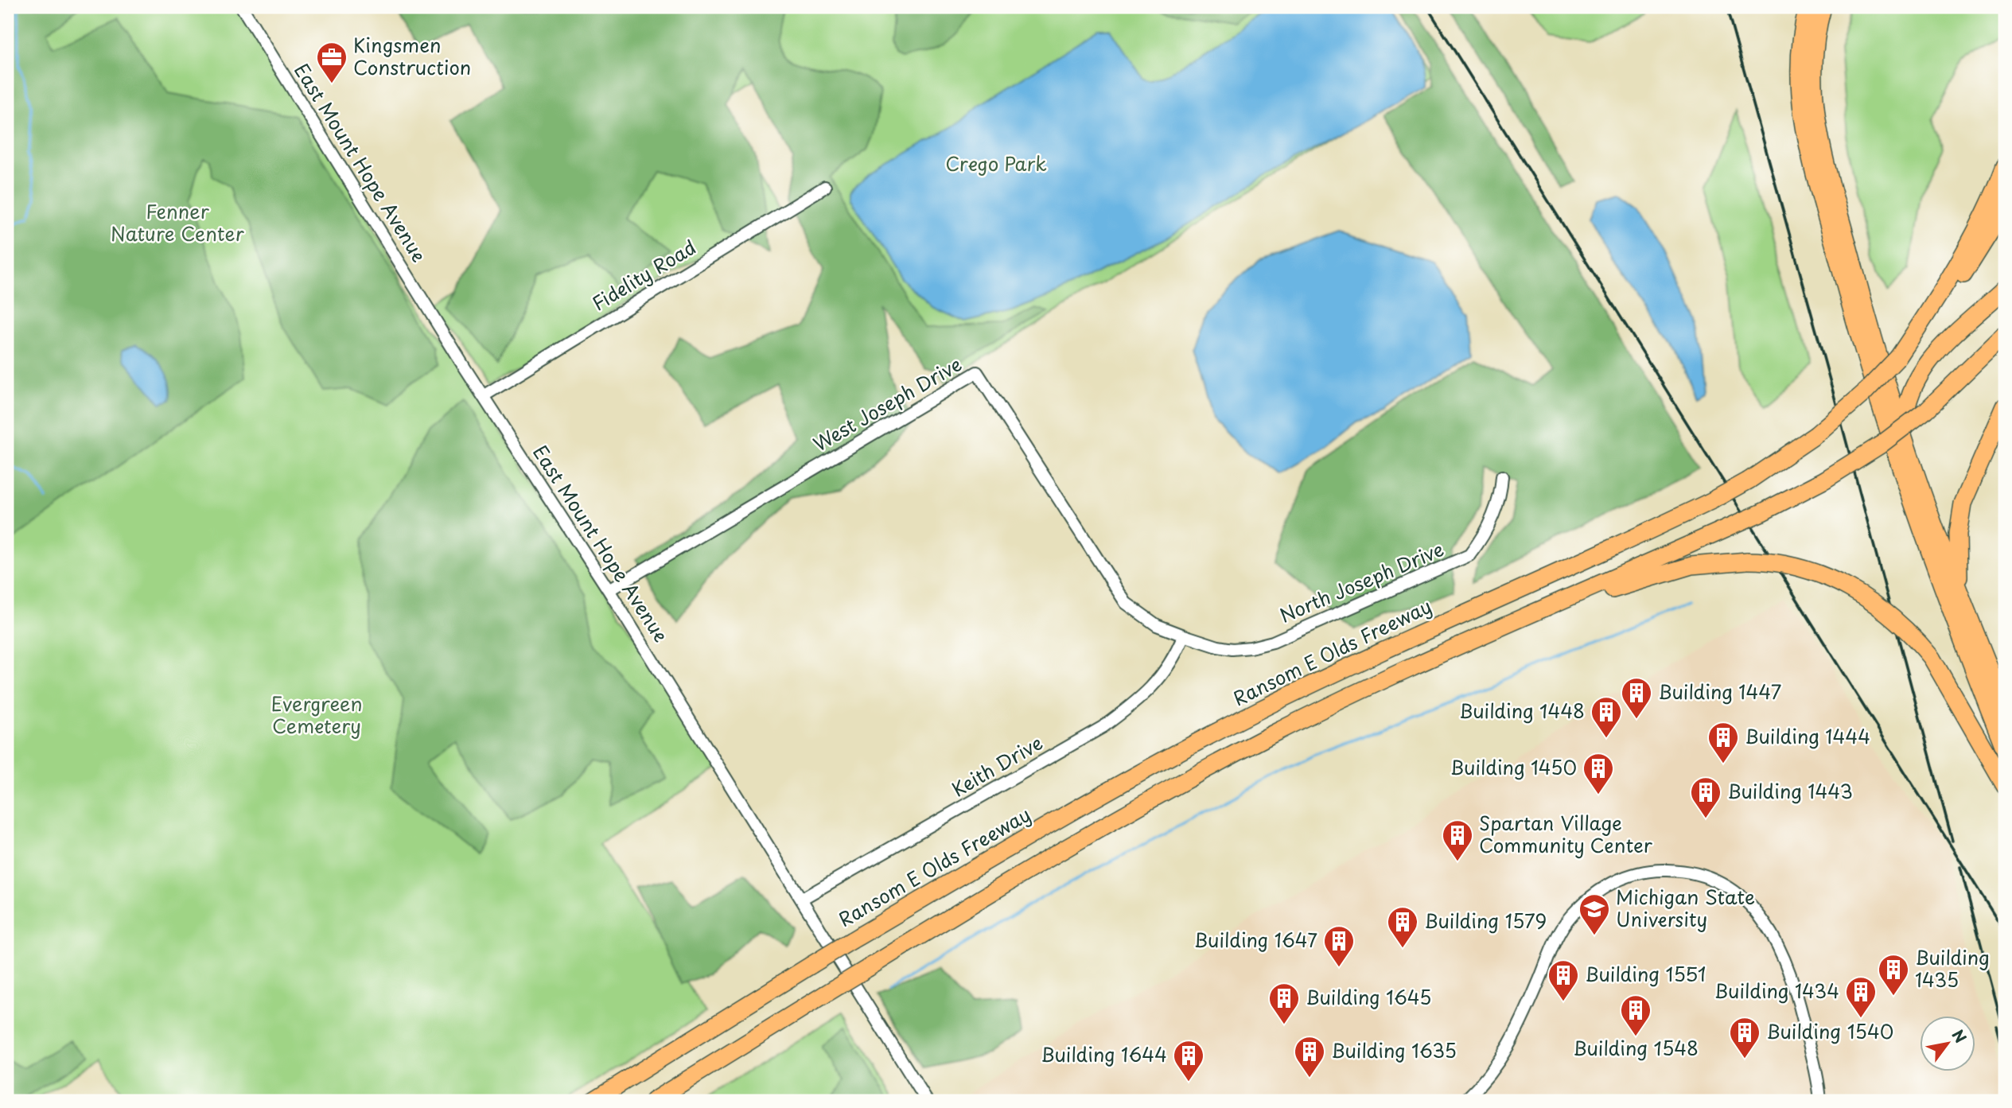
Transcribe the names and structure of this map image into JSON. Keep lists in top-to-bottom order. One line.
{"streets":{"highway":["Ransom E Olds Freeway"],"street":["East Mount Hope Avenue","Fidelity Road","West Joseph Drive","North Joseph Drive","Keith Drive"]},"crossings":[["East Mount Hope Avenue","Fidelity Road"],["East Mount Hope Avenue","West Joseph Drive"],["East Mount Hope Avenue","Keith Drive"],["West Joseph Drive","North Joseph Drive"],["West Joseph Drive","Keith Drive"],["North Joseph Drive","Keith Drive"]],"parks":["Crego Park","Fenner Nature Center","Evergreen Cemetery"],"places":{"office":["Kingsmen Construction"],"building":["Building 1447","Building 1448","Building 1444","Building 1450","Building 1443","Spartan Village Community Center","Building 1579","Building 1647","Building 1435","Building 1551","Building 1434","Building 1645","Building 1548","Building 1540","Building 1635","Building 1644"],"school or university":["Michigan State University"]},"north":"top right"}
